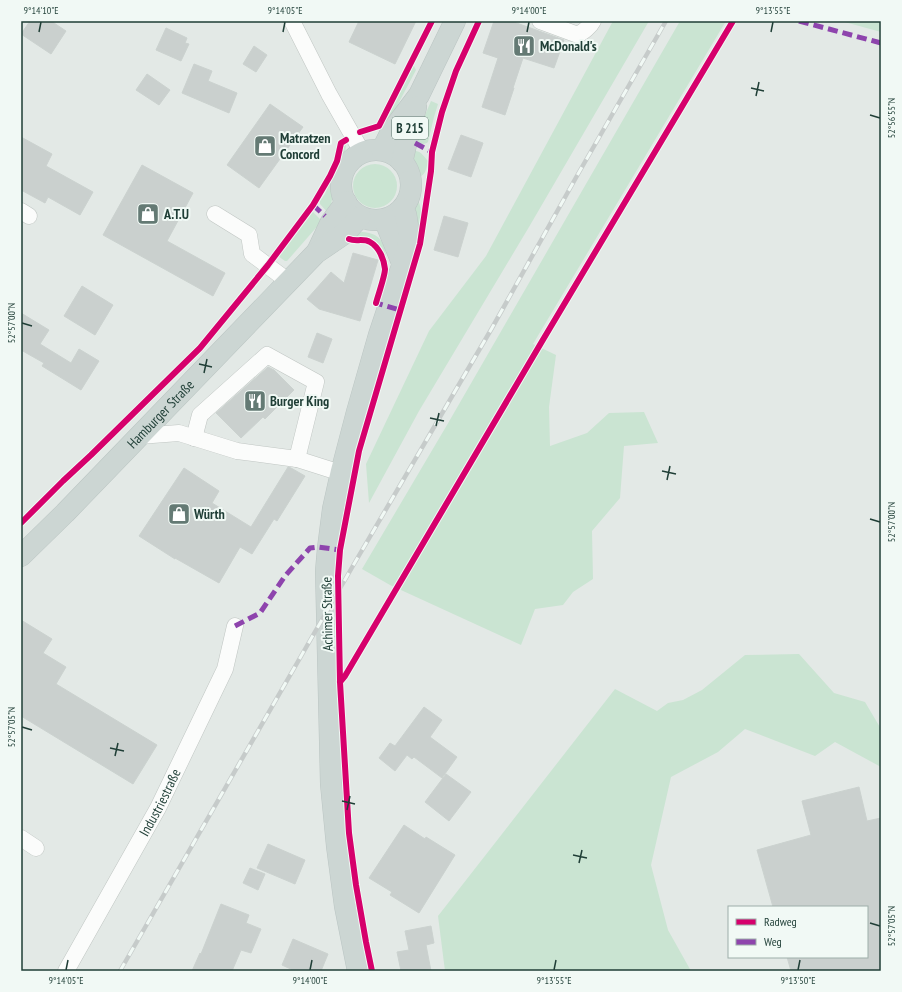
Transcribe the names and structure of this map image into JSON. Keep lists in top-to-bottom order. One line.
{"streets":{"main road":["B 215","Hamburger Straße","Achimer Straße"],"street":["Industriestraße"]},"crossings":[["B 215","Hamburger Straße"],["B 215","Achimer Straße"],["Hamburger Straße","Achimer Straße"]],"places":{"restaurant":["McDonald's","Burger King"],"shop":["Matratzen Concord","A.T.U","Würth"]},"legend":["Radweg","Weg"],"coordinates":["9°14'10\"E","9°14'05\"E","9°14'00\"E","9°13'55\"E","52°56'55\"N","52°57'00\"N","52°57'05\"N","9°13'50\"E"]}
